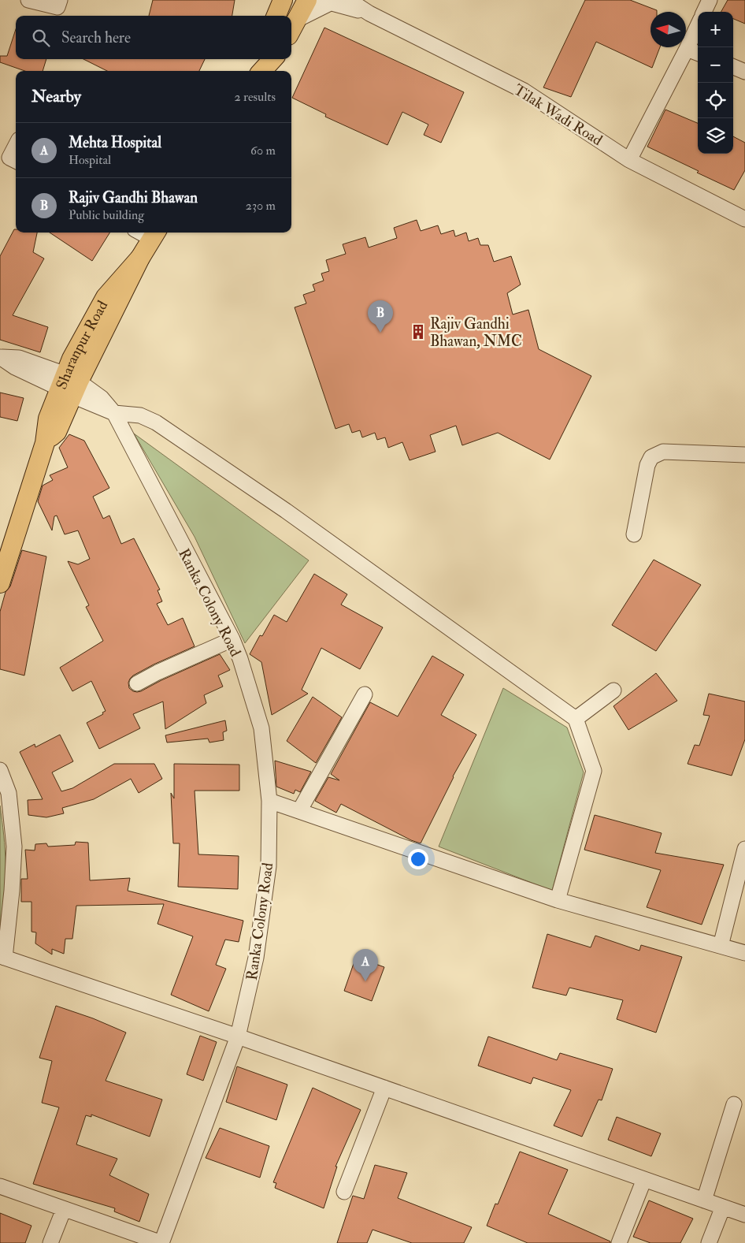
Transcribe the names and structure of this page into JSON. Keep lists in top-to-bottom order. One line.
{"streets":{"main road":["Sharanpur Road"],"street":["Tilak Wadi Road","Ranka Colony Road"]},"crossings":[["Sharanpur Road","Ranka Colony Road"]],"places":{"building":["Rajiv Gandhi Bhawan, NMC"]},"north":"left","page":{"map_buttons":["+","−"],"search":"Search here","heading":["Nearby","2 results"],"list":[{"mark":"A","name":"Mehta Hospital","note":"Hospital","value":"60 m"},{"mark":"B","name":"Rajiv Gandhi Bhawan","note":"Public building","value":"230 m"}],"pins":["B","A"]}}
